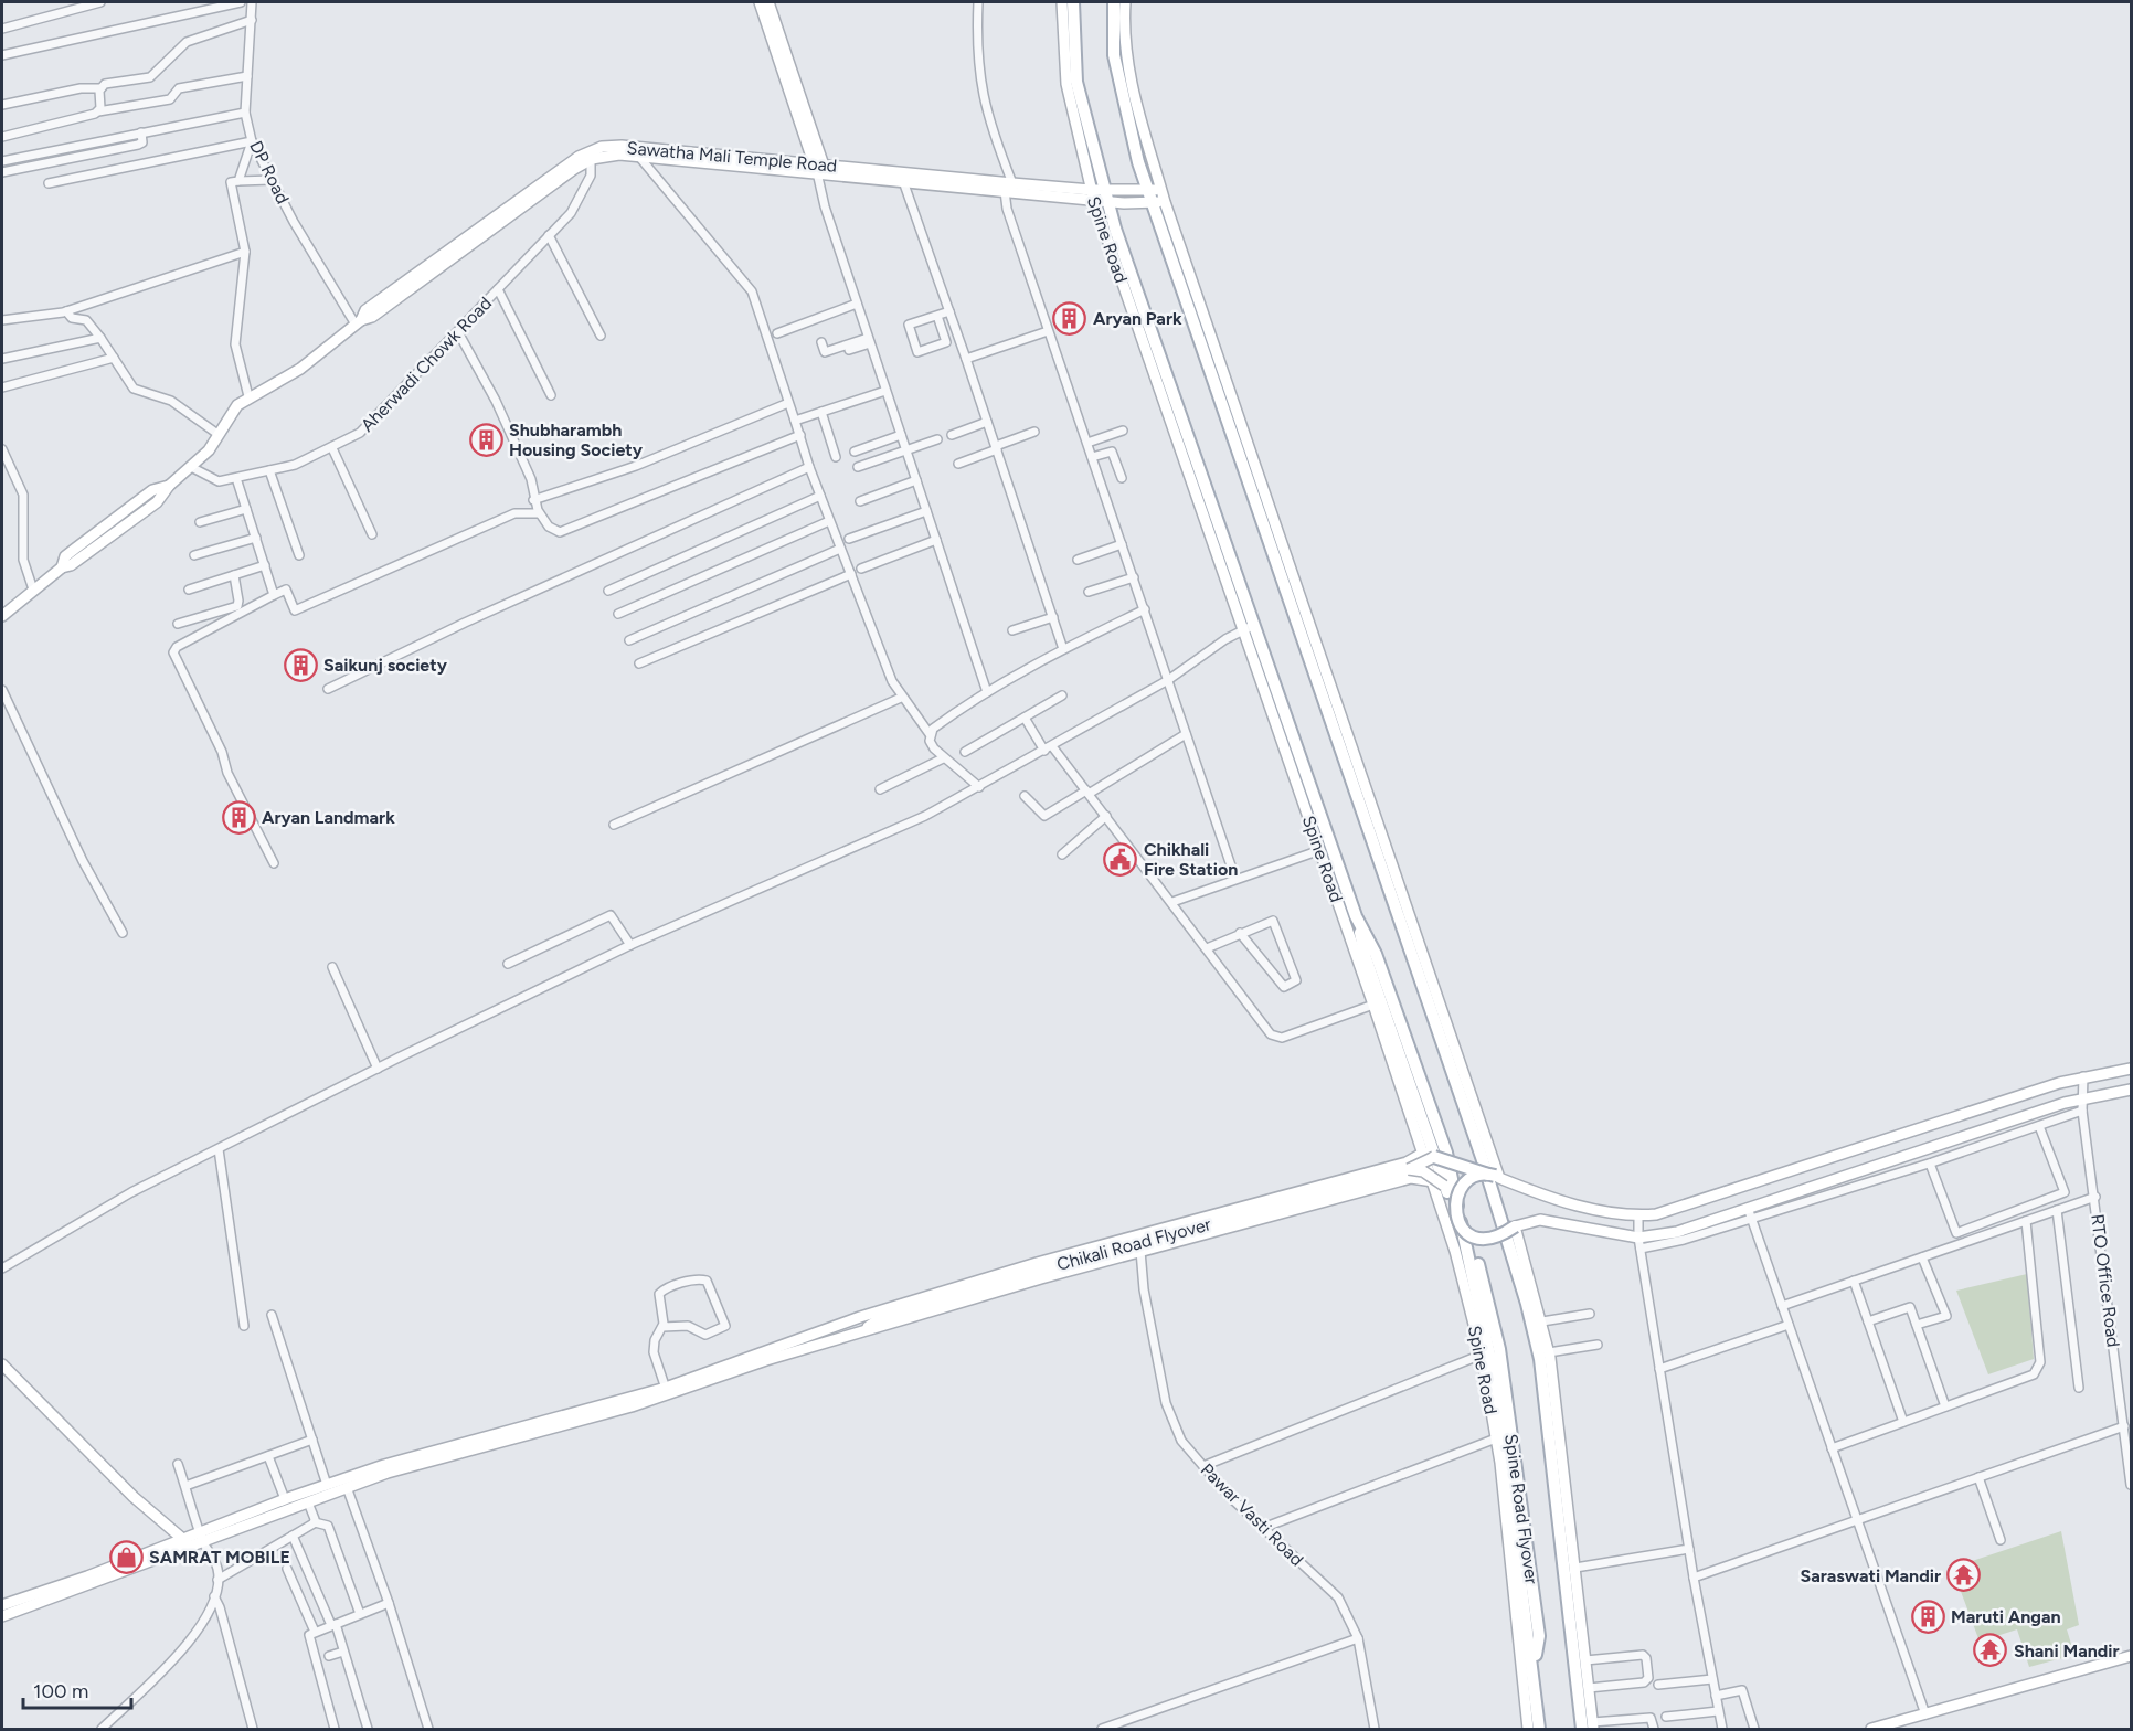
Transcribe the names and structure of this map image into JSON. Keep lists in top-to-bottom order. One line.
{"streets":{"main road":["Spine Road","Spine Road Flyover"],"street":["Sawatha Mali Temple Road","DP Road","Aherwadi Chowk Road","Chikali Road Flyover","RTO Office Road","Pawar Vasti Road"]},"crossings":[["Sawatha Mali Temple Road","DP Road"],["Sawatha Mali Temple Road","Spine Road"],["Sawatha Mali Temple Road","Aherwadi Chowk Road"],["Spine Road","Chikali Road Flyover"],["Spine Road","Spine Road Flyover"],["Chikali Road Flyover","Spine Road Flyover"]],"places":{"building":["Aryan Park","Shubharambh Housing Society","Saikunj society","Aryan Landmark","Maruti Angan"],"public building":["Chikhali Fire Station"],"shop":["SAMRAT MOBILE"],"temple":["Saraswati Mandir","Shani Mandir"]},"scale_bar":"100 m"}
